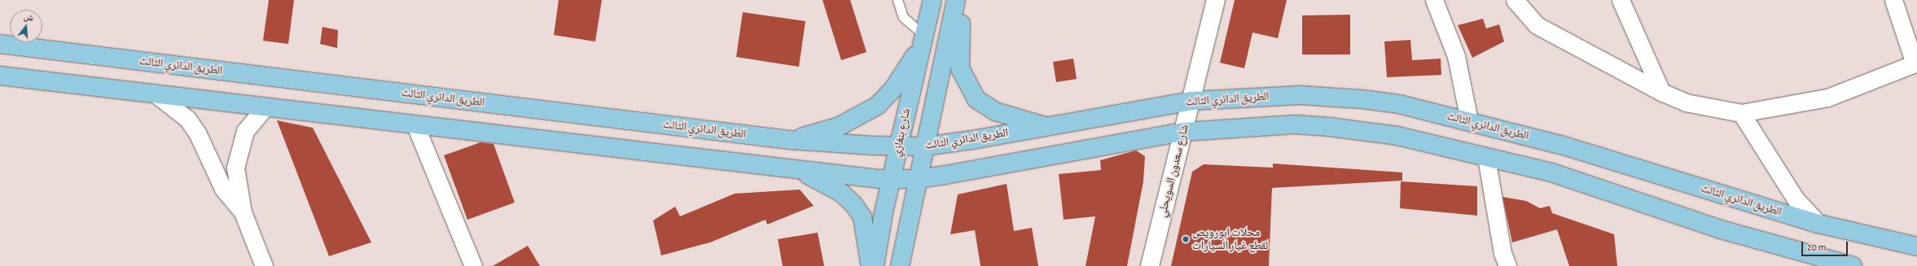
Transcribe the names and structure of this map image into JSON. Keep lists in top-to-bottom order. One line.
{"streets":{"main road":["الطريق الدائري الثالث","شارع بنغازي","شارع سعدون السويحلي"]},"crossings":[["الطريق الدائري الثالث","شارع بنغازي"],["الطريق الدائري الثالث","شارع سعدون السويحلي"]],"places":["محلات ابورويص لقطع غيار السيارات"],"scale_bar":"20 m","north":"top"}
